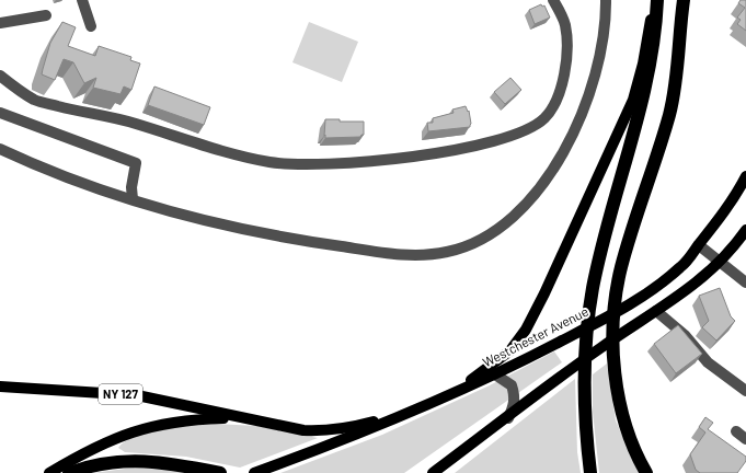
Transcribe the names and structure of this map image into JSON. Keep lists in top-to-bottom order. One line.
{"streets":{"main road":["Westchester Avenue","NY 127"]},"crossings":[["Westchester Avenue","NY 127"]]}
